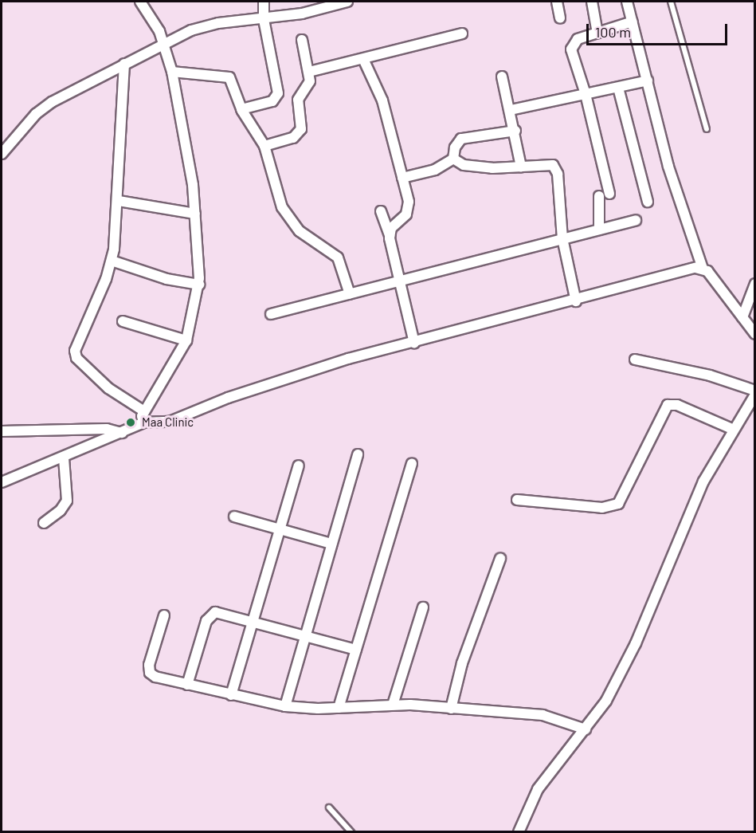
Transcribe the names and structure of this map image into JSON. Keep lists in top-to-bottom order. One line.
{"places":["Maa Clinic"],"scale_bar":"100 m"}
